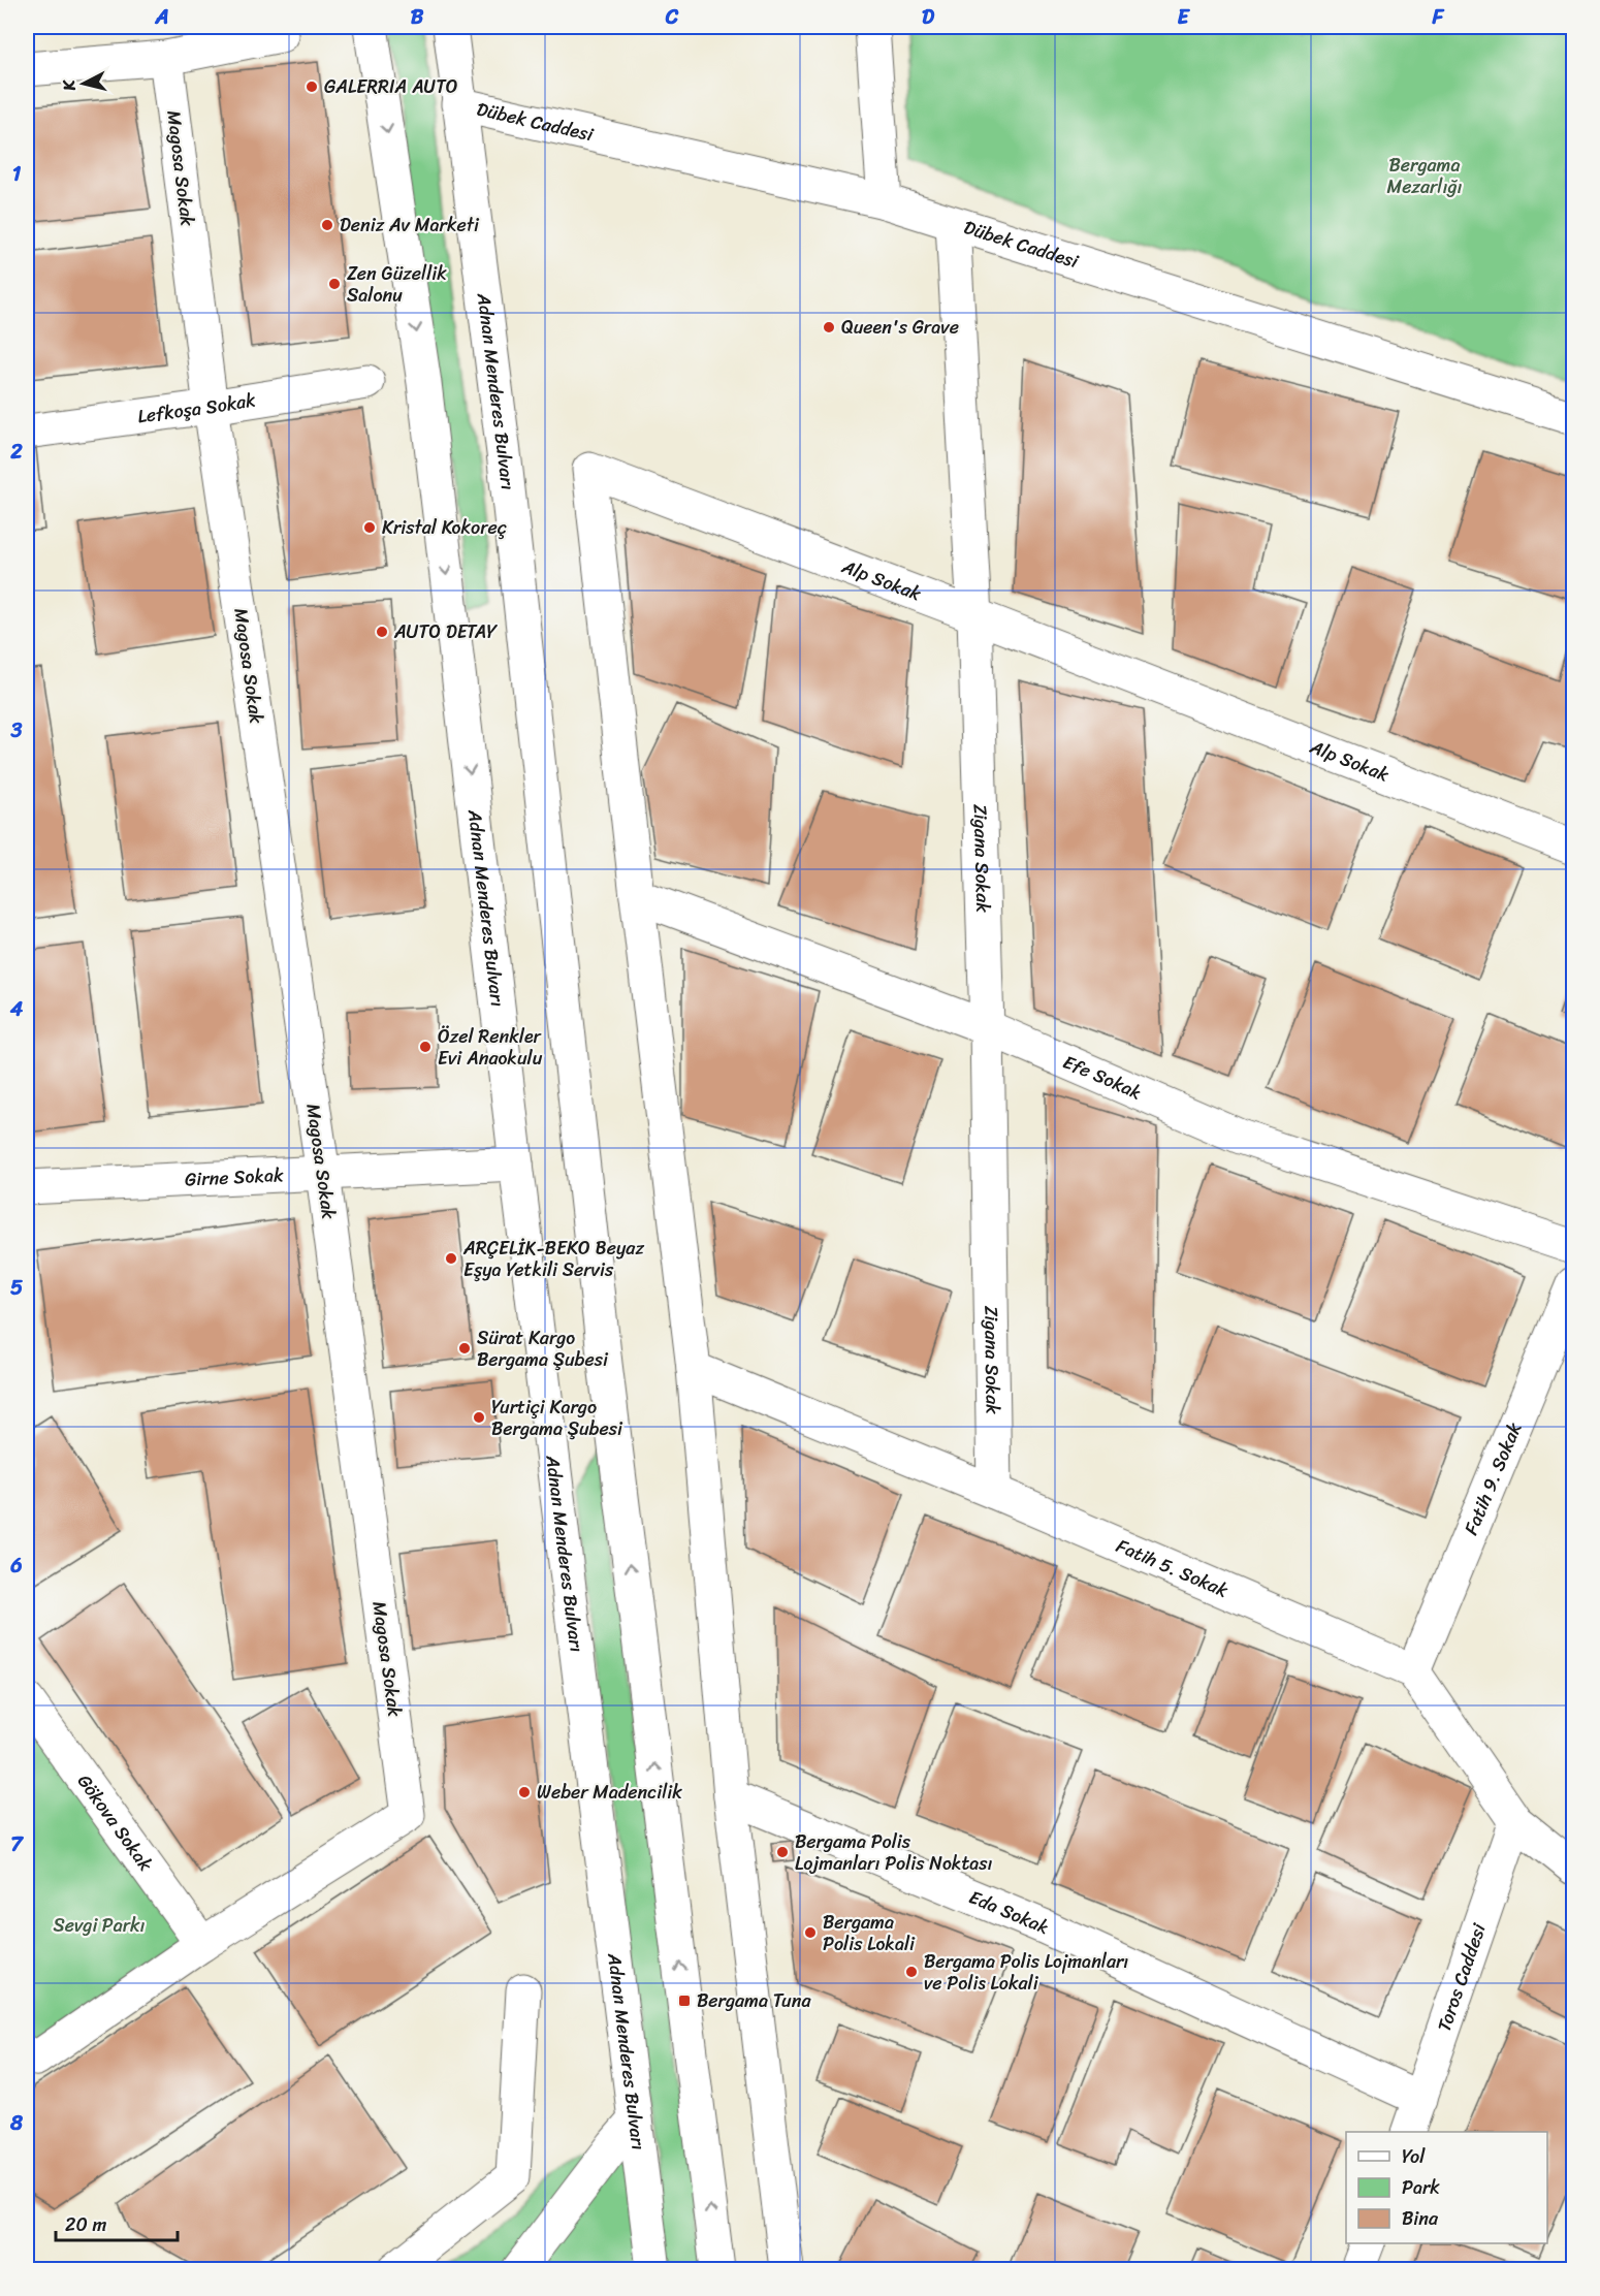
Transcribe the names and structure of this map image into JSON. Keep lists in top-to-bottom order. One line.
{"streets":{"street":["Dübek Caddesi","Magosa Sokak","Adnan Menderes Bulvarı","Lefkoşa Sokak","Alp Sokak","Zigana Sokak","Efe Sokak","Girne Sokak","Fatih 9. Sokak","Fatih 5. Sokak","Gökova Sokak","Eda Sokak","Toros Caddesi"]},"crossings":[["Dübek Caddesi","Adnan Menderes Bulvarı"],["Dübek Caddesi","Zigana Sokak"],["Magosa Sokak","Lefkoşa Sokak"],["Magosa Sokak","Girne Sokak"],["Magosa Sokak","Gökova Sokak"],["Adnan Menderes Bulvarı","Girne Sokak"],["Alp Sokak","Zigana Sokak"],["Alp Sokak","Efe Sokak"],["Zigana Sokak","Efe Sokak"],["Zigana Sokak","Fatih 5. Sokak"],["Fatih 9. Sokak","Fatih 5. Sokak"],["Eda Sokak","Toros Caddesi"]],"parks":["Bergama Mezarlığı","Sevgi Parkı"],"places":{"other":["GALERRIA AUTO","Deniz Av Marketi","Zen Güzellik Salonu","Queen's Grave","Kristal Kokoreç","AUTO DETAY","Özel Renkler Evi Anaokulu","ARÇELİK-BEKO Beyaz Eşya Yetkili Servis","Sürat Kargo Bergama Şubesi","Yurtiçi Kargo Bergama Şubesi","Weber Madencilik","Bergama Polis Lojmanları Polis Noktası","Bergama Polis Lokali","Bergama Polis Lojmanları ve Polis Lokali"],"transit":["Bergama Tuna"]},"legend":["Yol","Park","Bina"],"scale_bar":"20 m","north":"left","grid":{"columns":["A","B","C","D","E","F"],"rows":["1","2","3","4","5","6","7","8"]}}
